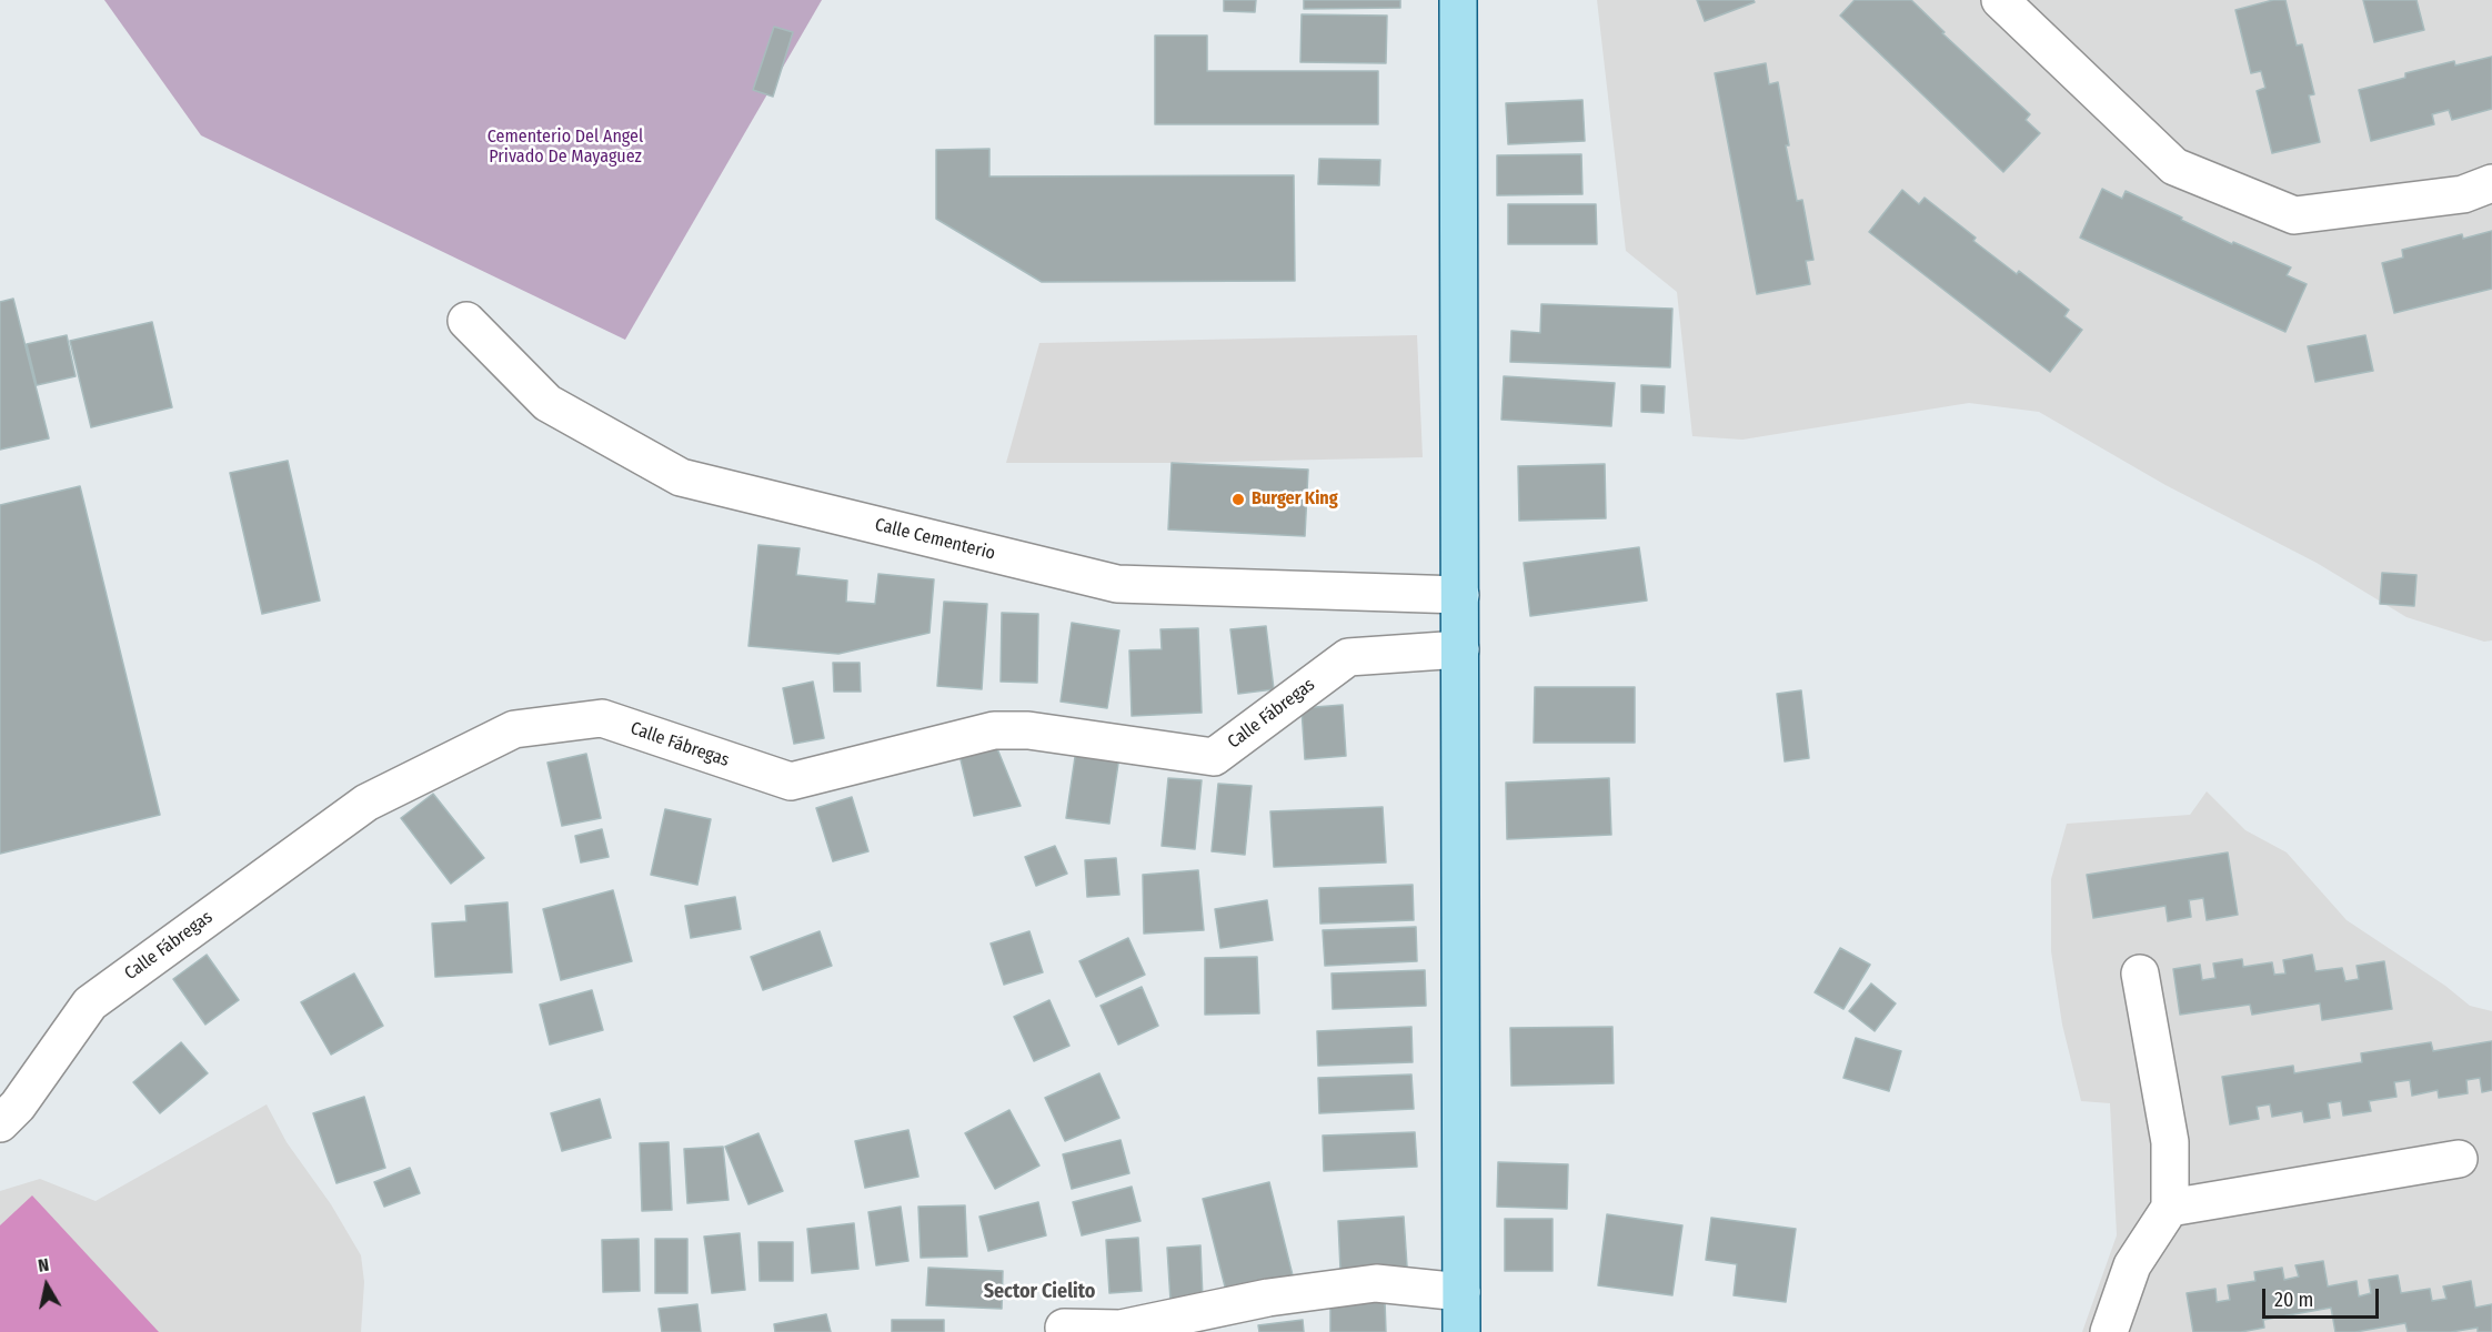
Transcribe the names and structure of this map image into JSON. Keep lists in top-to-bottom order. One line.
{"streets":{"street":["Calle Cementerio","Calle Fábregas"]},"districts":["Sector Cielito"],"parks":["Cementerio Del Angel Privado De Mayaguez"],"places":["Burger King"],"scale_bar":"20 m","north":"top"}
